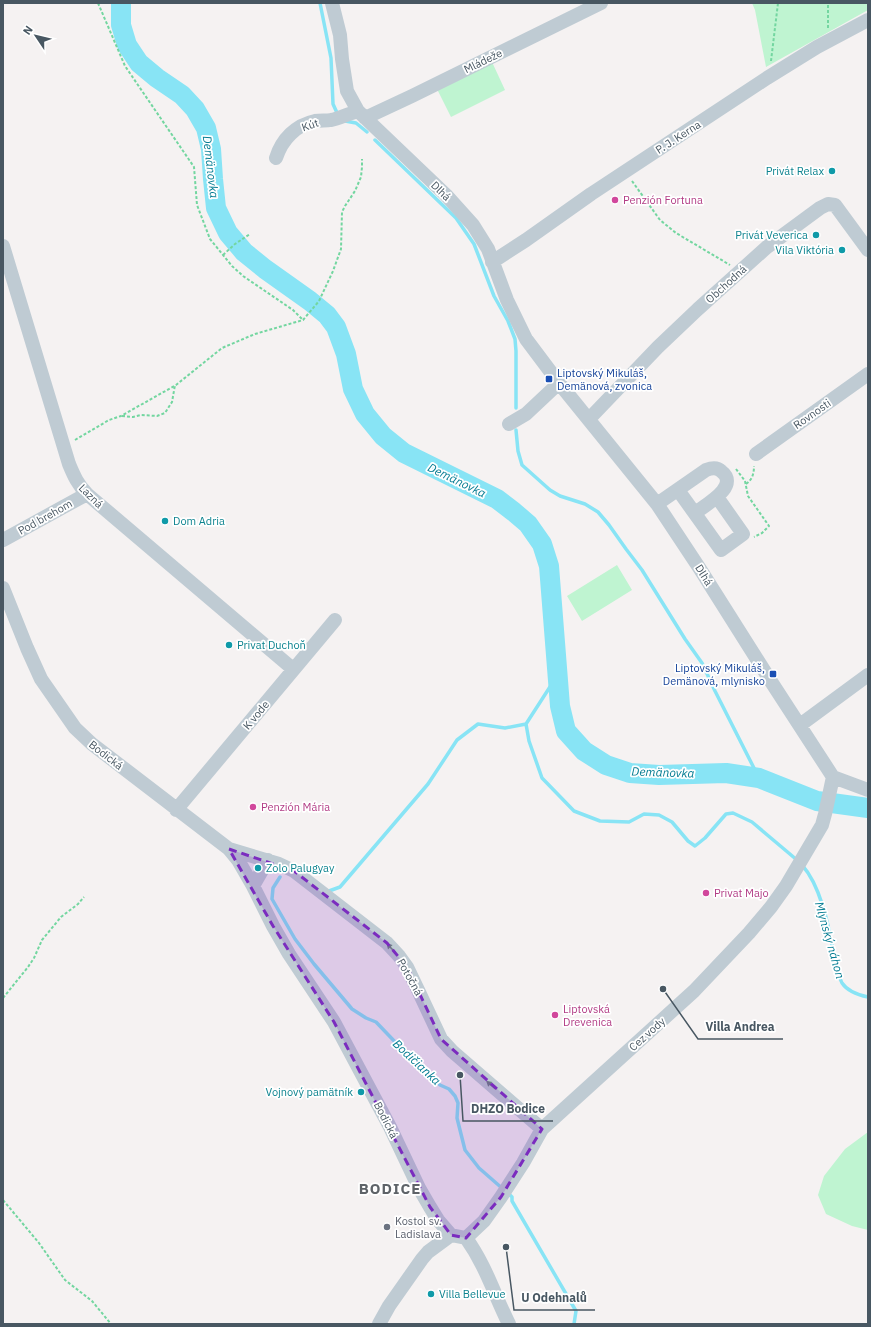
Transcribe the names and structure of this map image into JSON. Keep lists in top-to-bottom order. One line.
{"streets":{"street":["Mládeže","Kút","P. J. Kerna","Dlhá","Obchodná","Rovnosti","Lazná","Pod brehom","K vode","Bodická","Potočná","Cez vody"]},"crossings":[["Mládeže","Kút"],["Mládeže","Dlhá"],["Kút","Dlhá"],["P. J. Kerna","Dlhá"],["Dlhá","Obchodná"],["Dlhá","Cez vody"],["Lazná","Pod brehom"],["Lazná","K vode"],["K vode","Bodická"],["Bodická","Potočná"],["Potočná","Cez vody"]],"one_way":["Potočná"],"districts":["BODICE"],"water":["Demänovka","Mlynský náhon","Bodičianka"],"places":{"other":["Privát Relax","Penzión Fortuna","Privát Veverica","Vila Viktória","Dom Adria","Privat Duchoň","Penzión Mária","Zolo Palugyay","Privat Majo","Villa Andrea","Liptovská Drevenica","DHZO Bodice","Vojnový pamätník","Kostol sv. Ladislava","U Odehnalů","Villa Bellevue"],"transit":["Liptovský Mikuláš, Demänová, zvonica","Liptovský Mikuláš, Demänová, mlynisko"]},"north":"top left"}
